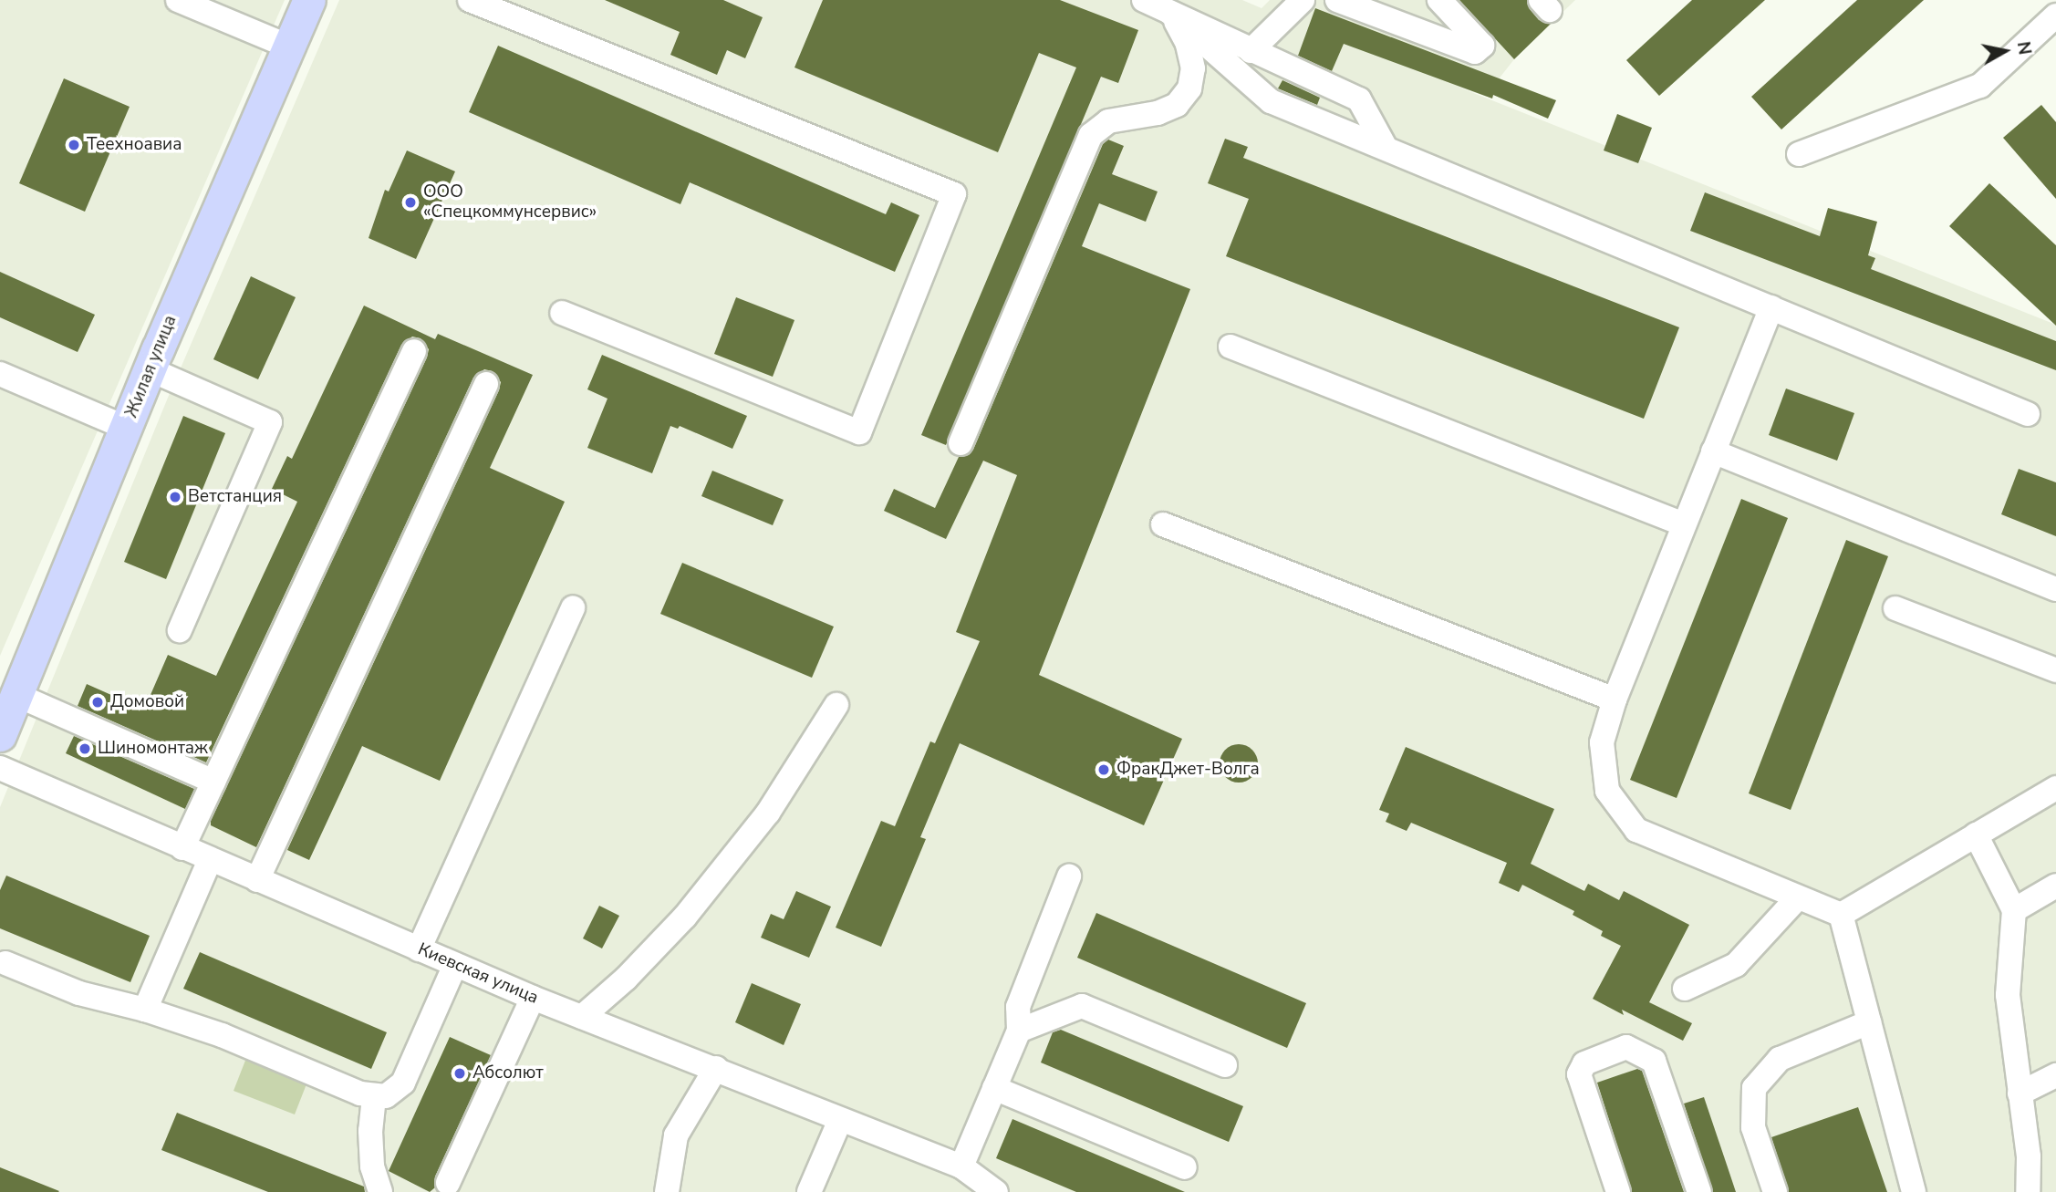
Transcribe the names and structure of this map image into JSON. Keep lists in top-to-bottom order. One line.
{"streets":{"main road":["Жилая улица"],"street":["Киевская улица"]},"places":["Теехноавиа","ООО «Спецкоммунсервис»","Ветстанция","Домовой","Шиномонтаж","ФракДжет-Волга","Абсолют"],"north":"right"}
